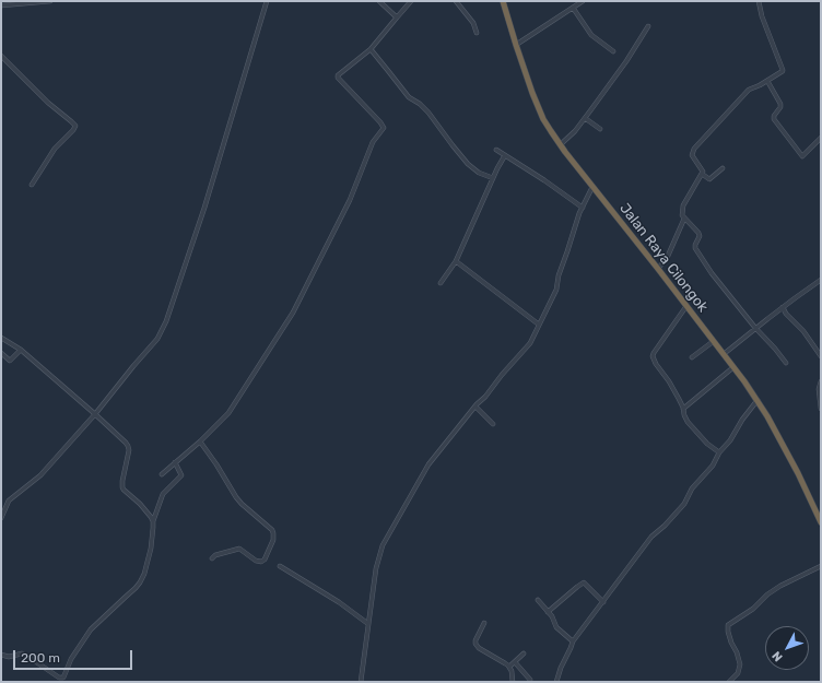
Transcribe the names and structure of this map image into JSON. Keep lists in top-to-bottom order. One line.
{"streets":{"highway":["Jalan Raya Cilongok"]},"scale_bar":"200 m","north":"bottom left"}
